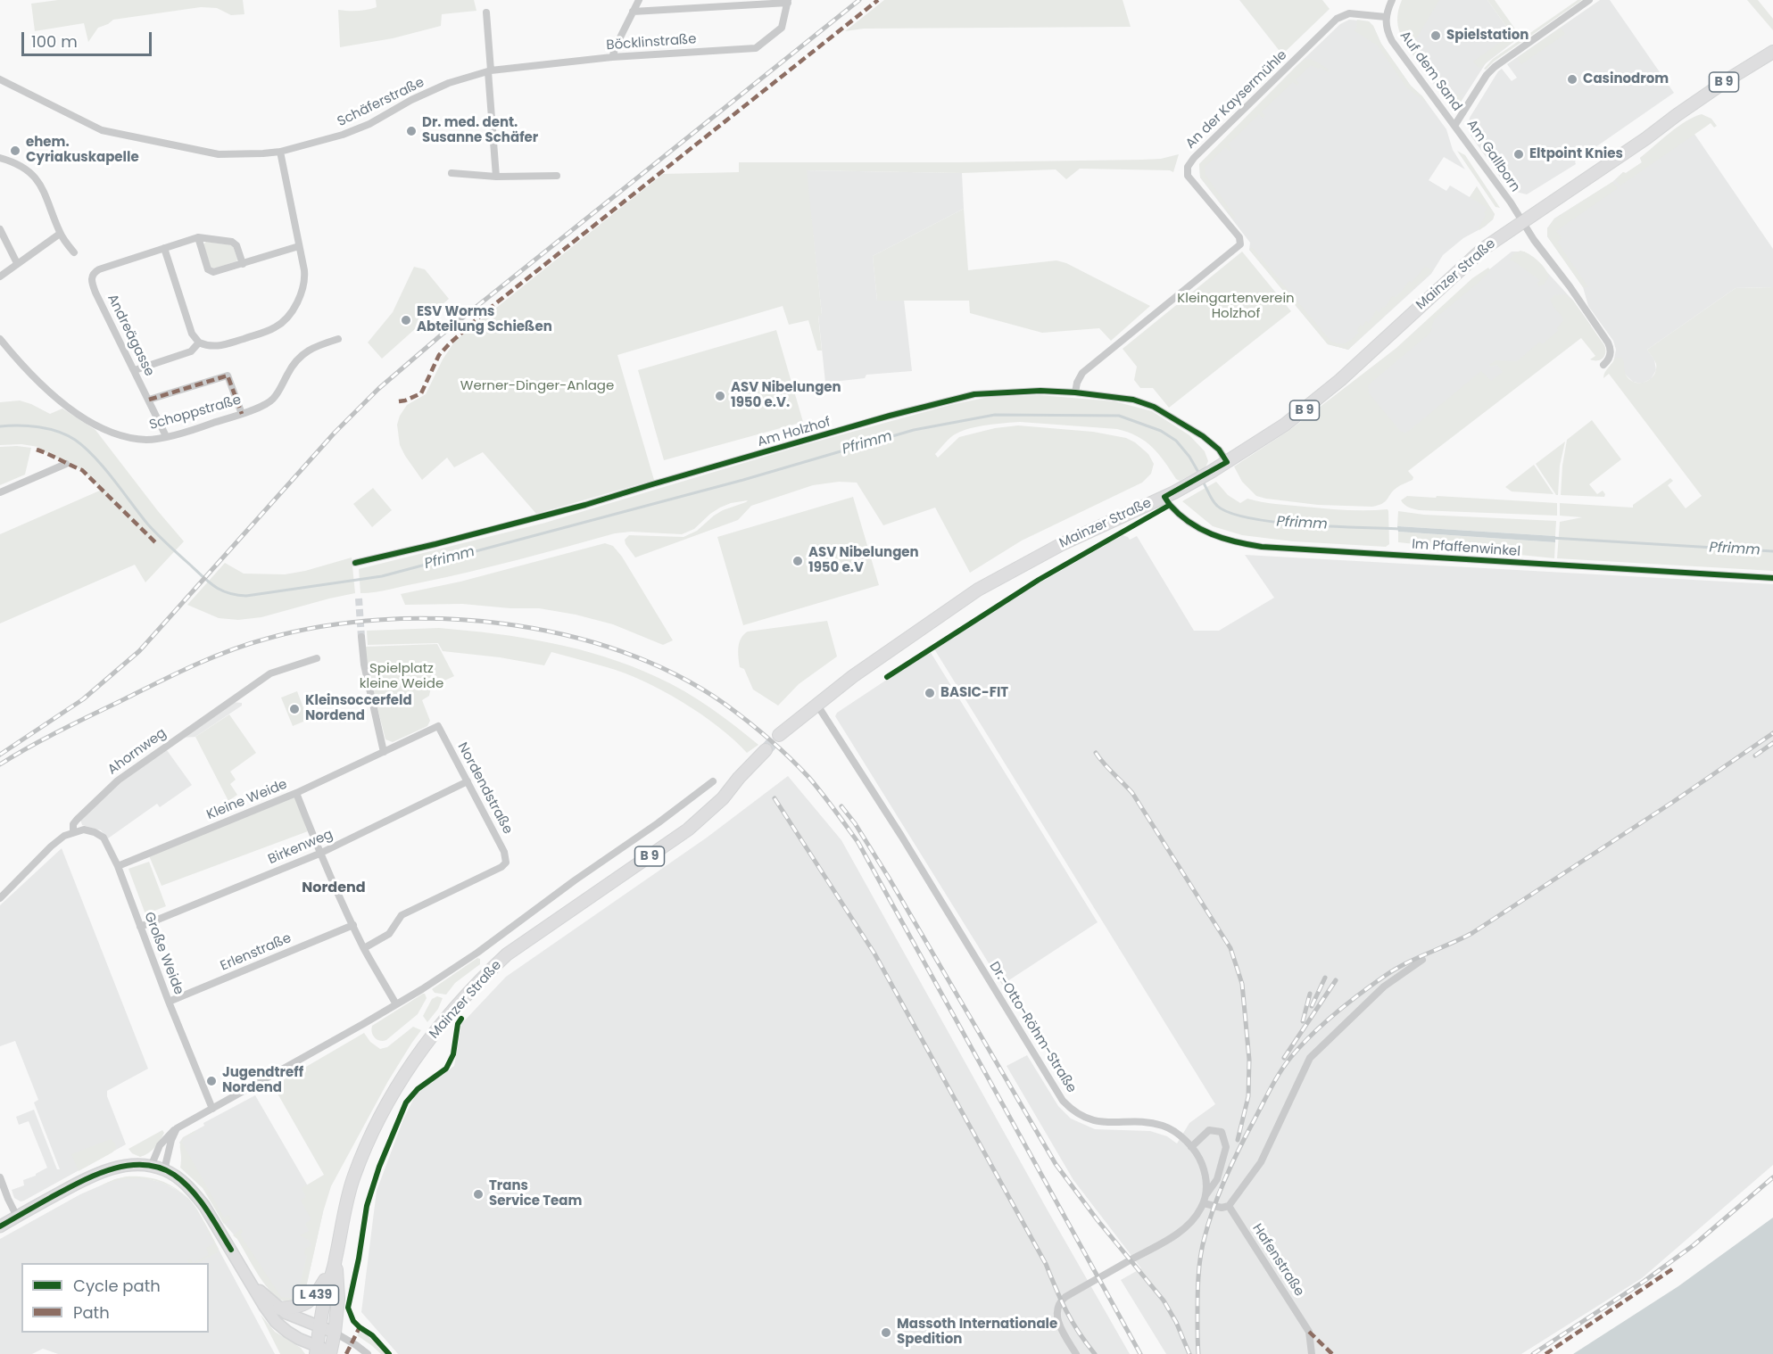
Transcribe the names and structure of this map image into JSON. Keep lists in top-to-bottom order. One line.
{"streets":{"main road":["B 9","Mainzer Straße","L 439"],"street":["Böcklinstraße","Auf dem Sand","An der Kaysermühle","Schäferstraße","Am Gallborn","Andreägasse","Schoppstraße","Am Holzhof","Im Pfaffenwinkel","Ahornweg","Nordendstraße","Kleine Weide","Birkenweg","Erlenstraße","Große Weide","Dr.-Otto-Röhm-Straße","Hafenstraße"]},"crossings":[["Böcklinstraße","Schäferstraße"],["Auf dem Sand","An der Kaysermühle"],["Auf dem Sand","Am Gallborn"],["An der Kaysermühle","Am Holzhof"],["Am Gallborn","Mainzer Straße"],["Mainzer Straße","Am Holzhof"],["Mainzer Straße","Im Pfaffenwinkel"],["Mainzer Straße","Große Weide"],["Mainzer Straße","Dr.-Otto-Röhm-Straße"],["Mainzer Straße","L 439"],["Andreägasse","Schoppstraße"],["Ahornweg","Große Weide"],["Nordendstraße","Kleine Weide"],["Nordendstraße","Birkenweg"],["Kleine Weide","Große Weide"],["Birkenweg","Große Weide"],["Erlenstraße","Große Weide"]],"districts":["Nordend"],"water":["Pfrimm"],"parks":["Kleingartenverein Holzhof","Werner-Dinger-Anlage","Spielplatz kleine Weide"],"places":["Spielstation","Casinodrom","Dr. med. dent. Susanne Schäfer","ehem. Cyriakuskapelle","Eltpoint Knies","ESV Worms Abteilung Schießen","ASV Nibelungen 1950 e.V.","ASV Nibelungen 1950 e.V","BASIC-FIT","Kleinsoccerfeld Nordend","Jugendtreff Nordend","Trans Service Team","Massoth Internationale Spedition"],"legend":["Cycle path","Path"],"scale_bar":"100 m"}
